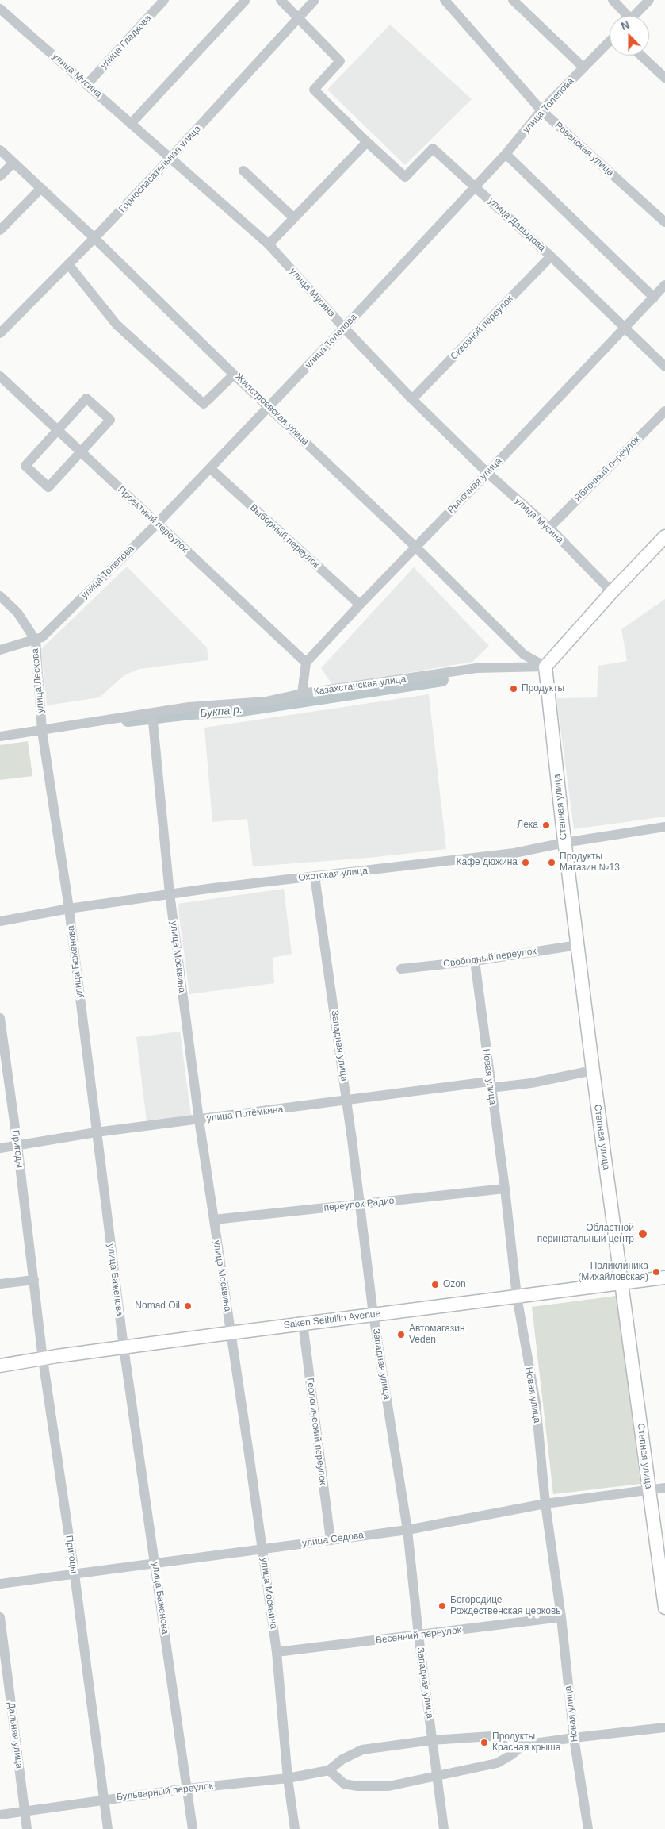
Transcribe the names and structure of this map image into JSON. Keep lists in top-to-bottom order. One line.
{"streets":{"main road":["Степная улица","Saken Seifullin Avenue"],"street":["улица Гладкова","улица Мусина","улица Толепова","Ровенская улица","Горноспасательная улица","улица Давыдова","Сквозной переулок","Жилстроевская улица","Яблочный переулок","Рыночная улица","Проектный переулок","Выборный переулок","улица Лескова","Казахстанская улица","Охотская улица","улица Москвина","Свободный переулок","улица Баженова","Западная улица","Новая улица","улица Потёмкина","Пригоды","переулок Радио","Геологический переулок","улица Седова","Весенний переулок","Дальняя улица","Бульварный переулок"]},"crossings":[["улица Гладкова","улица Мусина"],["улица Мусина","улица Толепова"],["улица Мусина","Горноспасательная улица"],["улица Мусина","Сквозной переулок"],["улица Мусина","Яблочный переулок"],["улица Мусина","Рыночная улица"],["улица Толепова","Ровенская улица"],["улица Толепова","улица Давыдова"],["улица Толепова","Жилстроевская улица"],["улица Толепова","Проектный переулок"],["улица Толепова","Выборный переулок"],["улица Толепова","улица Лескова"],["Горноспасательная улица","улица Давыдова"],["Горноспасательная улица","Жилстроевская улица"],["улица Давыдова","Сквозной переулок"],["улица Давыдова","Рыночная улица"],["Жилстроевская улица","Рыночная улица"],["Жилстроевская улица","Казахстанская улица"],["Жилстроевская улица","Степная улица"],["Рыночная улица","Проектный переулок"],["Рыночная улица","Выборный переулок"],["улица Лескова","Казахстанская улица"],["улица Лескова","улица Баженова"],["Казахстанская улица","Степная улица"],["Казахстанская улица","улица Баженова"],["Степная улица","Охотская улица"],["Степная улица","Свободный переулок"],["Степная улица","улица Потёмкина"],["Степная улица","Saken Seifullin Avenue"],["Степная улица","улица Седова"],["Охотская улица","улица Москвина"],["Охотская улица","улица Баженова"],["Охотская улица","Западная улица"],["улица Москвина","улица Потёмкина"],["улица Москвина","переулок Радио"],["улица Москвина","Saken Seifullin Avenue"],["улица Москвина","улица Седова"],["улица Москвина","Весенний переулок"],["улица Москвина","Бульварный переулок"],["Свободный переулок","Новая улица"],["улица Баженова","улица Потёмкина"],["улица Баженова","Saken Seifullin Avenue"],["улица Баженова","улица Седова"],["улица Баженова","Бульварный переулок"],["Западная улица","улица Потёмкина"],["Западная улица","переулок Радио"],["Западная улица","Saken Seifullin Avenue"],["Западная улица","улица Седова"],["Западная улица","Весенний переулок"],["Западная улица","Бульварный переулок"],["Новая улица","улица Потёмкина"],["Новая улица","переулок Радио"],["Новая улица","Saken Seifullin Avenue"],["Новая улица","улица Седова"],["Новая улица","Весенний переулок"],["Новая улица","Бульварный переулок"],["улица Потёмкина","Пригоды"],["Пригоды","Saken Seifullin Avenue"],["Пригоды","улица Седова"],["Пригоды","Бульварный переулок"],["Saken Seifullin Avenue","Геологический переулок"],["Геологический переулок","улица Седова"],["Дальняя улица","Бульварный переулок"]],"water":["Букпа р."],"places":["Продукты","Лека","Кафе дюжина","Продукты Магазин №13","Областной перинатальный центр","Поликлиника (Михайловская)","Ozon","Nomad Oil","Автомагазин Veden","Богородице Рождественская церковь","Продукты Красная крыша"],"north":"top"}
